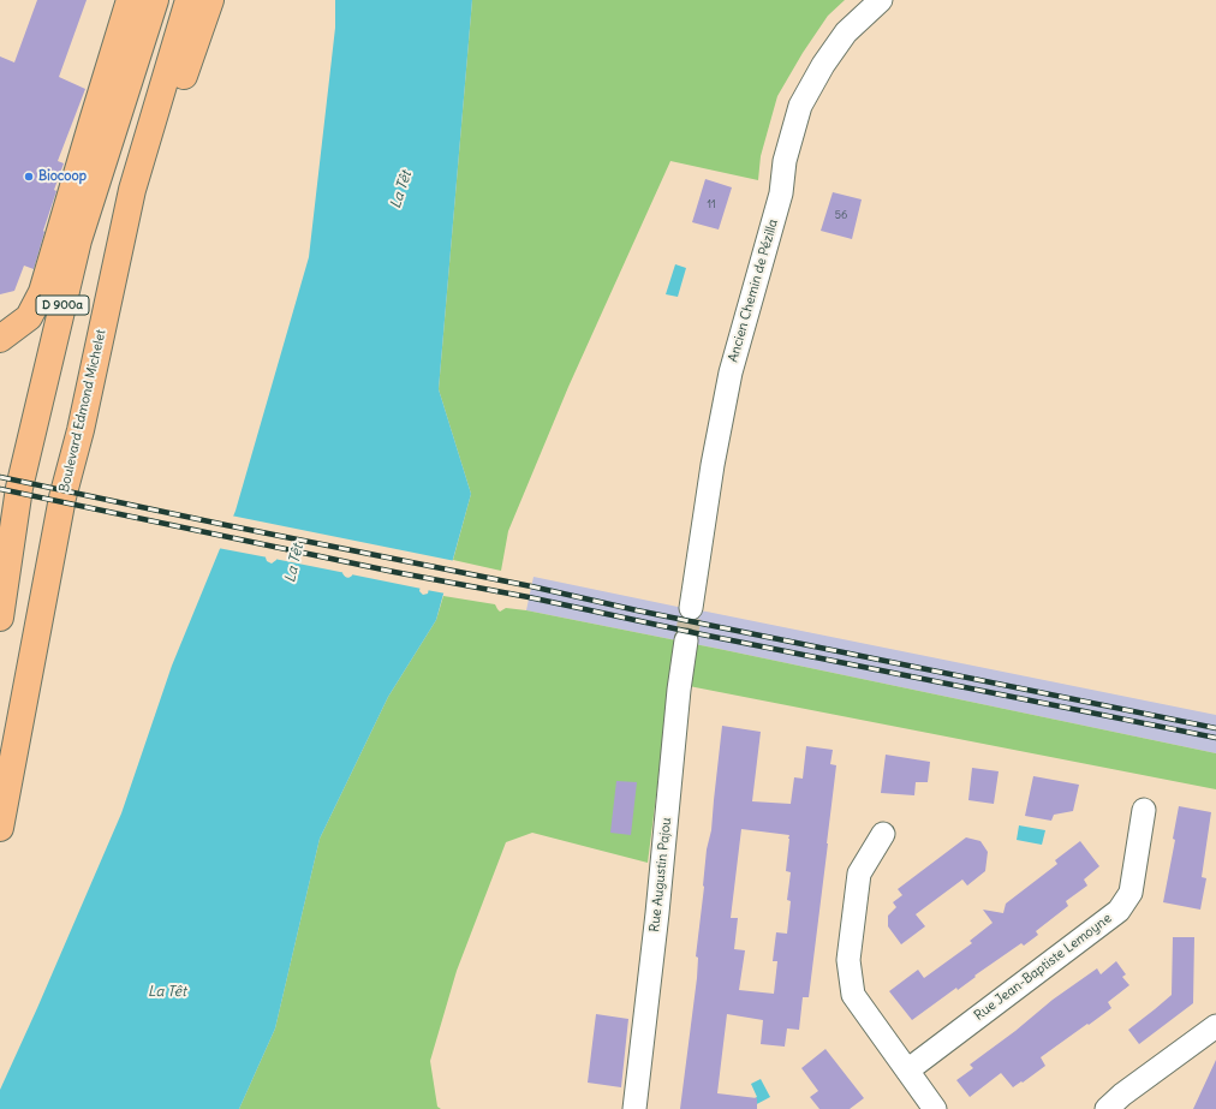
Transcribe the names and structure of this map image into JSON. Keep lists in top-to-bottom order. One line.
{"streets":{"highway":["D 900a","Boulevard Edmond Michelet"],"street":["Ancien Chemin de Pézilla","Rue Augustin Pajou","Rue Jean-Baptiste Lemoyne"]},"water":["La Têt"],"places":["Biocoop"],"house_numbers":["11","56"]}
